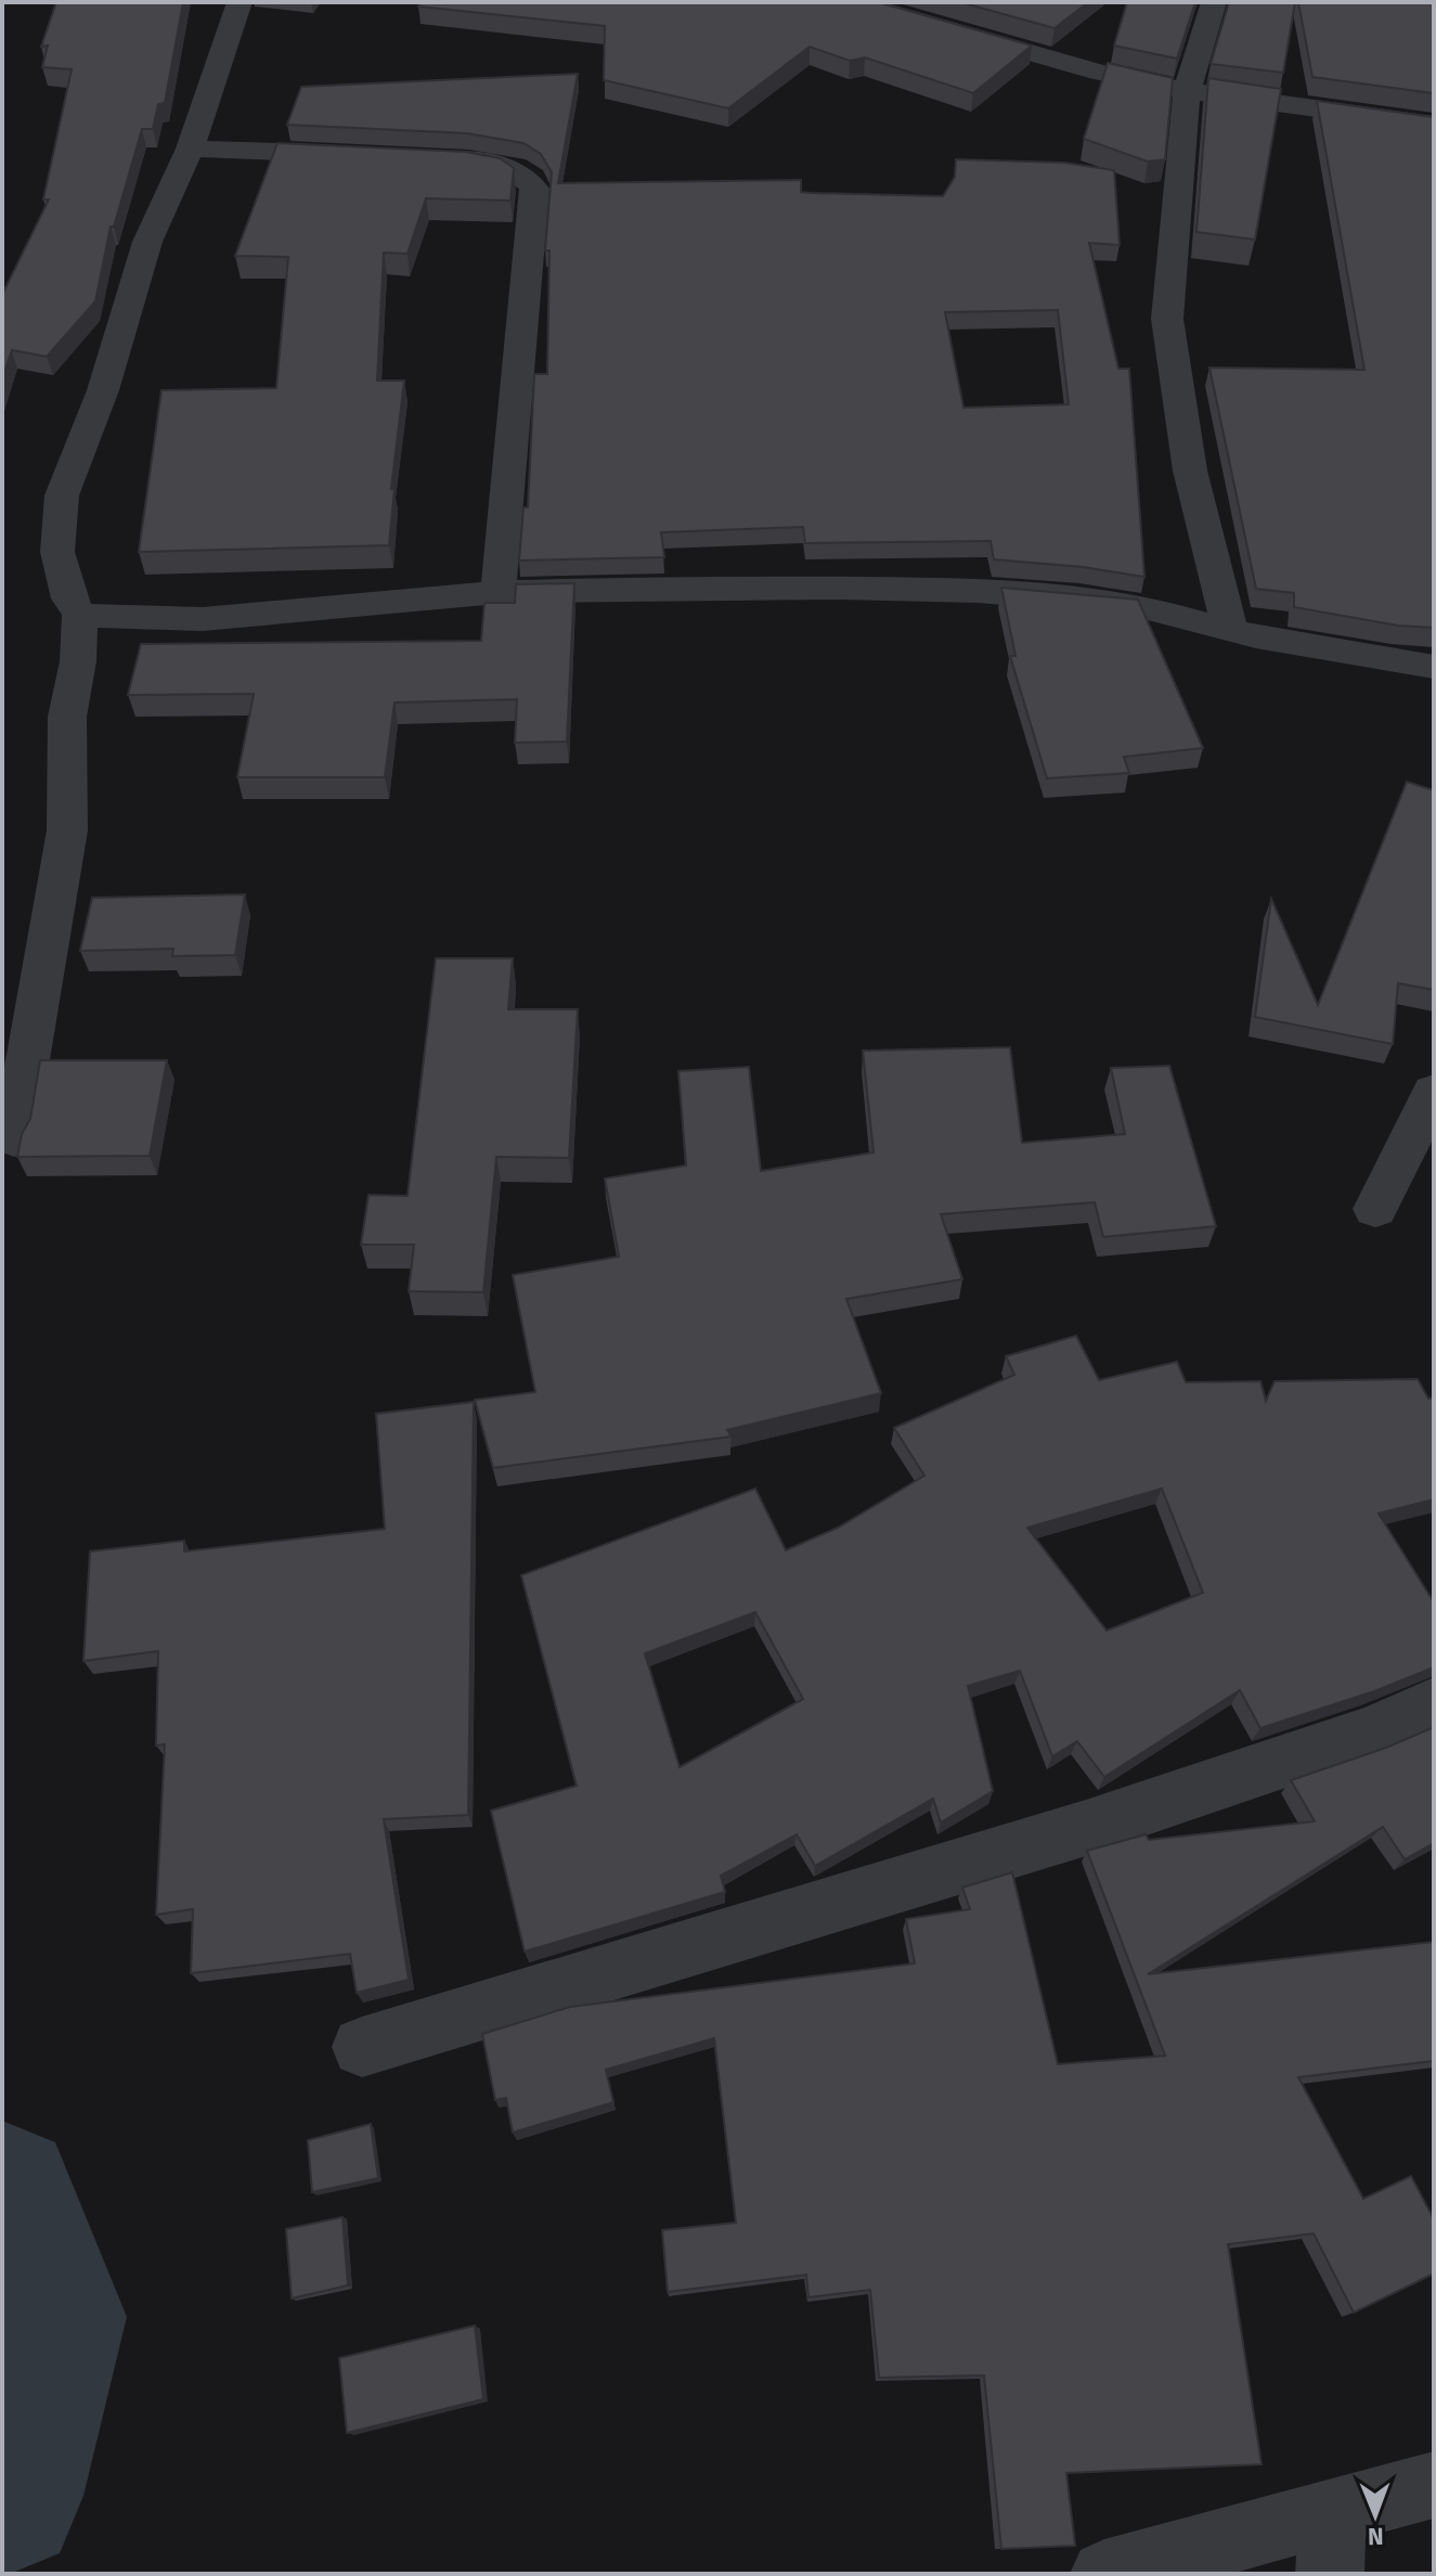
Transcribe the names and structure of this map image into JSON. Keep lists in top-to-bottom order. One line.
{"north":"bottom"}
